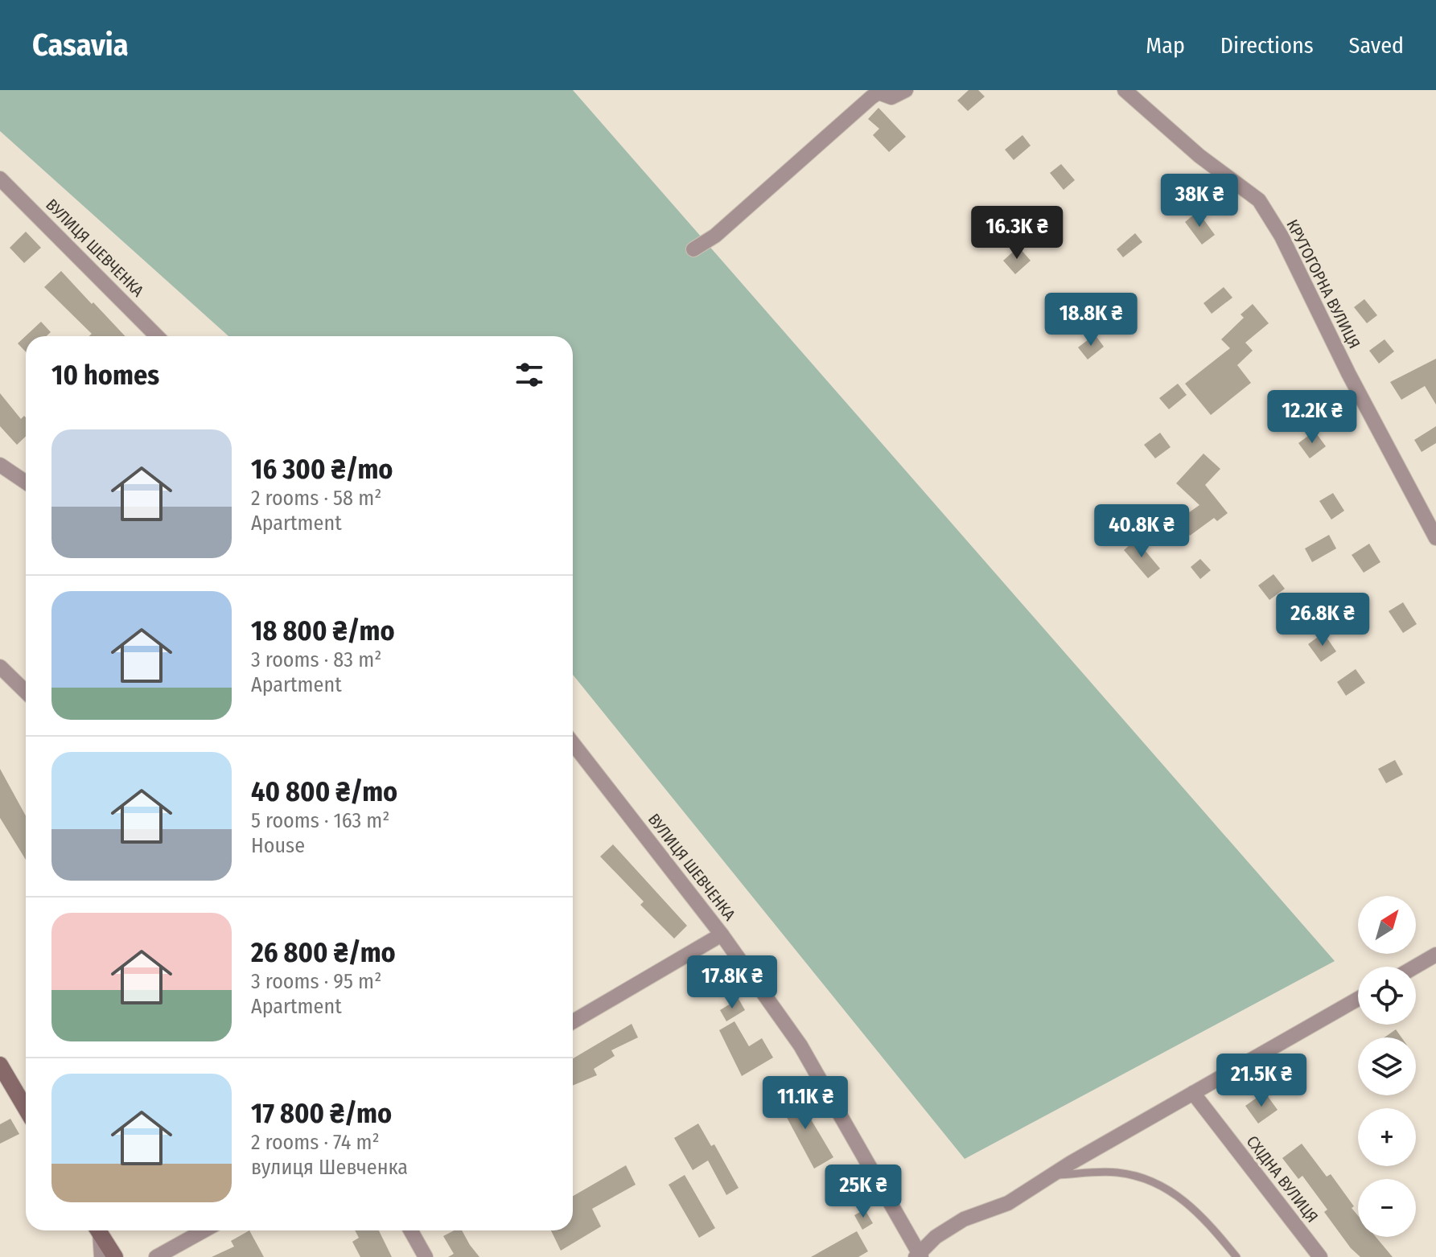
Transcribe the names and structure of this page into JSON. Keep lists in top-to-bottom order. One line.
{"streets":{"street":["ВУЛИЦЯ ШЕВЧЕНКА","КРУТОГОРНА ВУЛИЦЯ","СХІДНА ВУЛИЦЯ"]},"north":"top right","page":{"header":"Casavia","nav":["Map","Directions","Saved"],"price":["38K ₴","16.3K ₴","18.8K ₴","12.2K ₴","40.8K ₴","26.8K ₴","17.8K ₴","21.5K ₴","11.1K ₴","25K ₴"],"heading":"10 homes","list":[{"name":"16 300 ₴/mo","note":"2 rooms · 58 m² · Apartment"},{"name":"18 800 ₴/mo","note":"3 rooms · 83 m² · Apartment"},{"name":"40 800 ₴/mo","note":"5 rooms · 163 m² · House"},{"name":"26 800 ₴/mo","note":"3 rooms · 95 m² · Apartment"},{"name":"17 800 ₴/mo","note":"2 rooms · 74 m² · вулиця Шевченка"}],"map_buttons":["+","−"]}}
